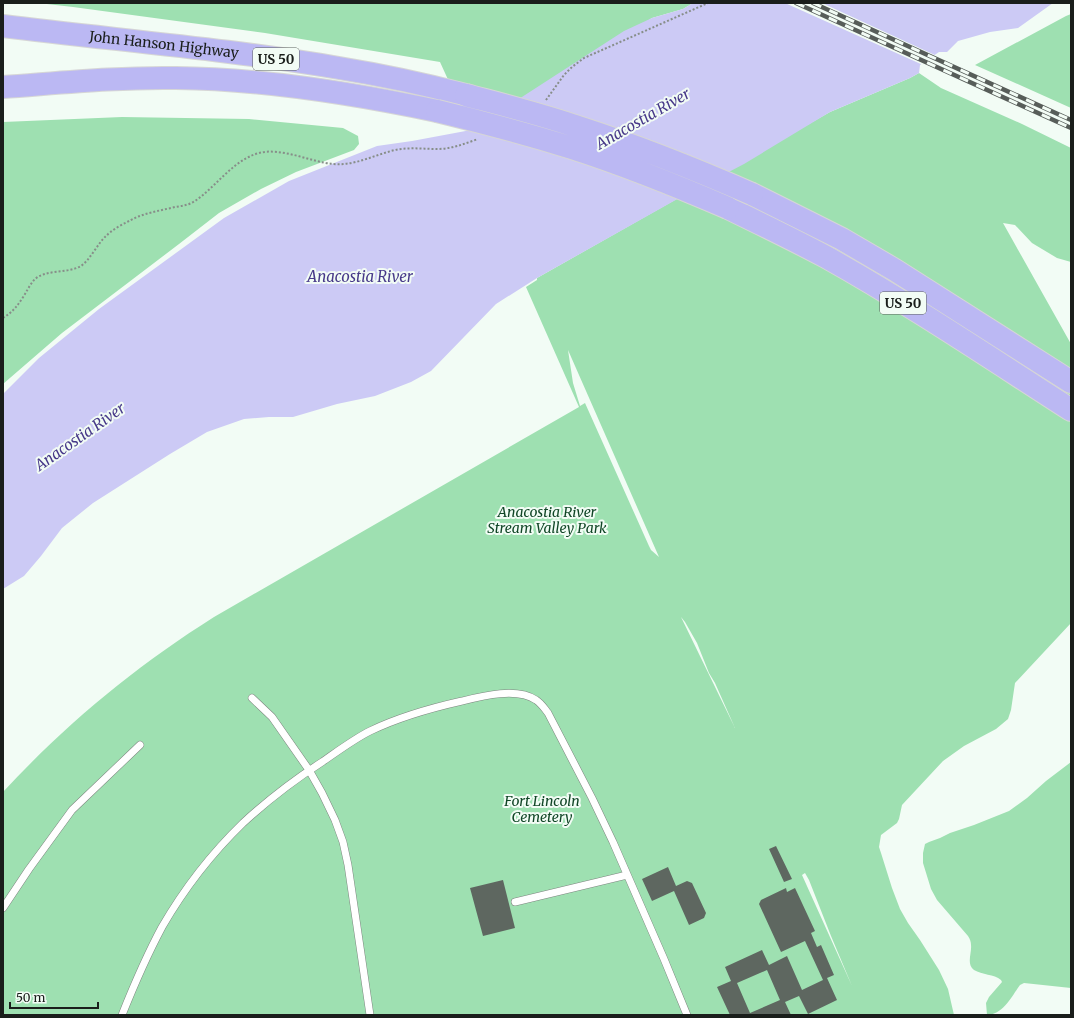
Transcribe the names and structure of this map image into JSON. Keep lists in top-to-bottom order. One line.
{"streets":{"highway":["John Hanson Highway","US 50"]},"water":["Anacostia River"],"parks":["Anacostia River Stream Valley Park","Fort Lincoln Cemetery"],"scale_bar":"50 m"}
